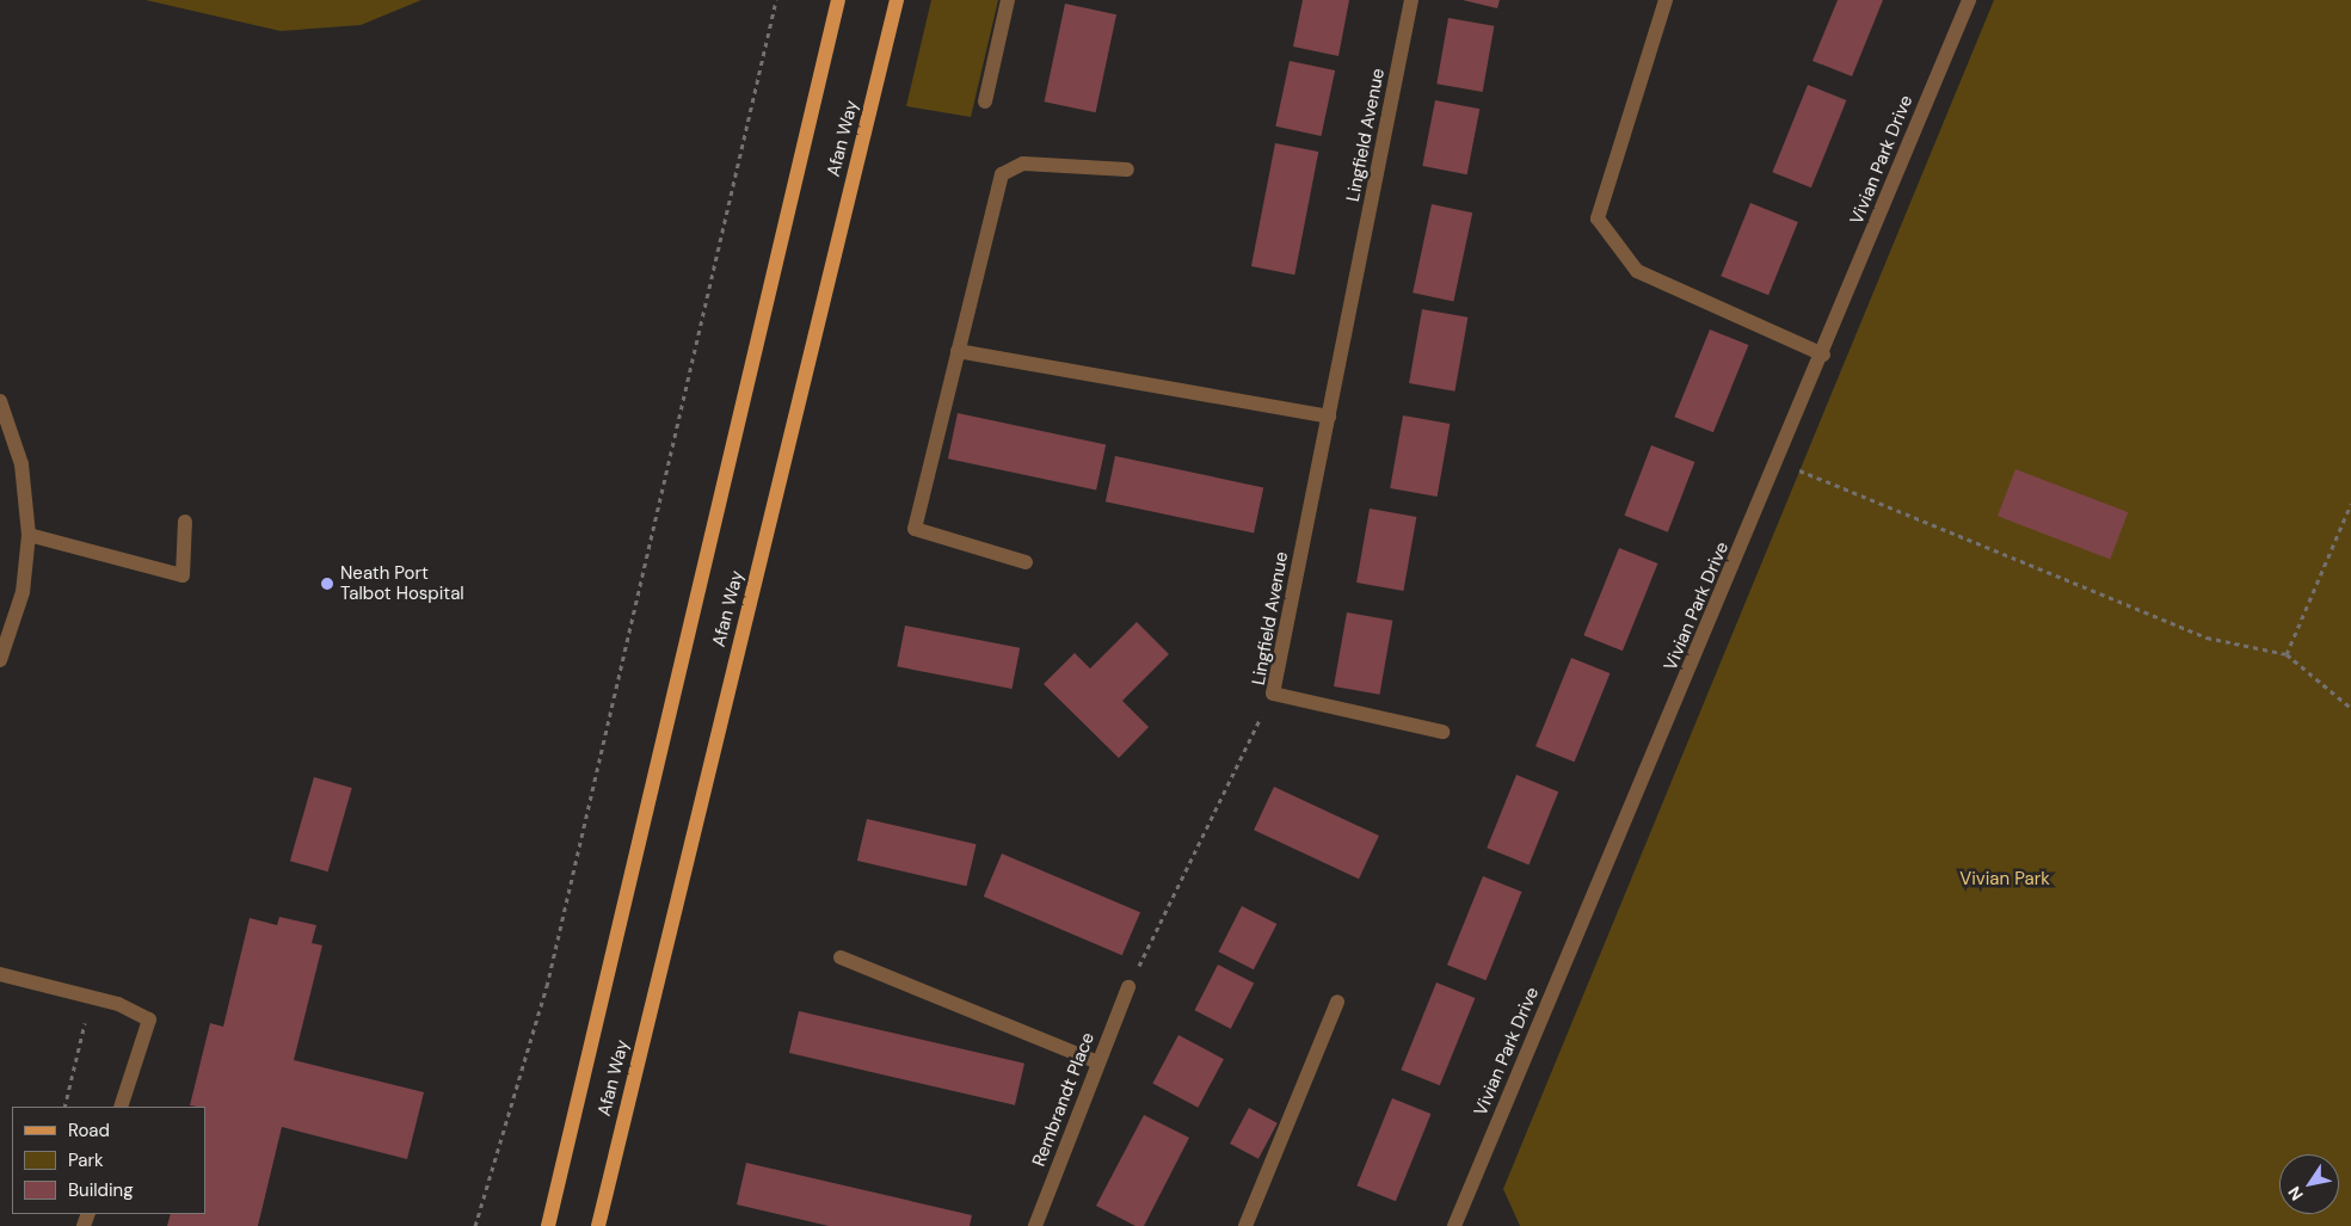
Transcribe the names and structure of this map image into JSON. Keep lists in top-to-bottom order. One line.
{"streets":{"main road":["Afan Way"],"street":["Lingfield Avenue","Vivian Park Drive","Rembrandt Place"]},"parks":["Vivian Park"],"places":["Neath Port Talbot Hospital"],"legend":["Road","Park","Building"],"north":"bottom left"}
